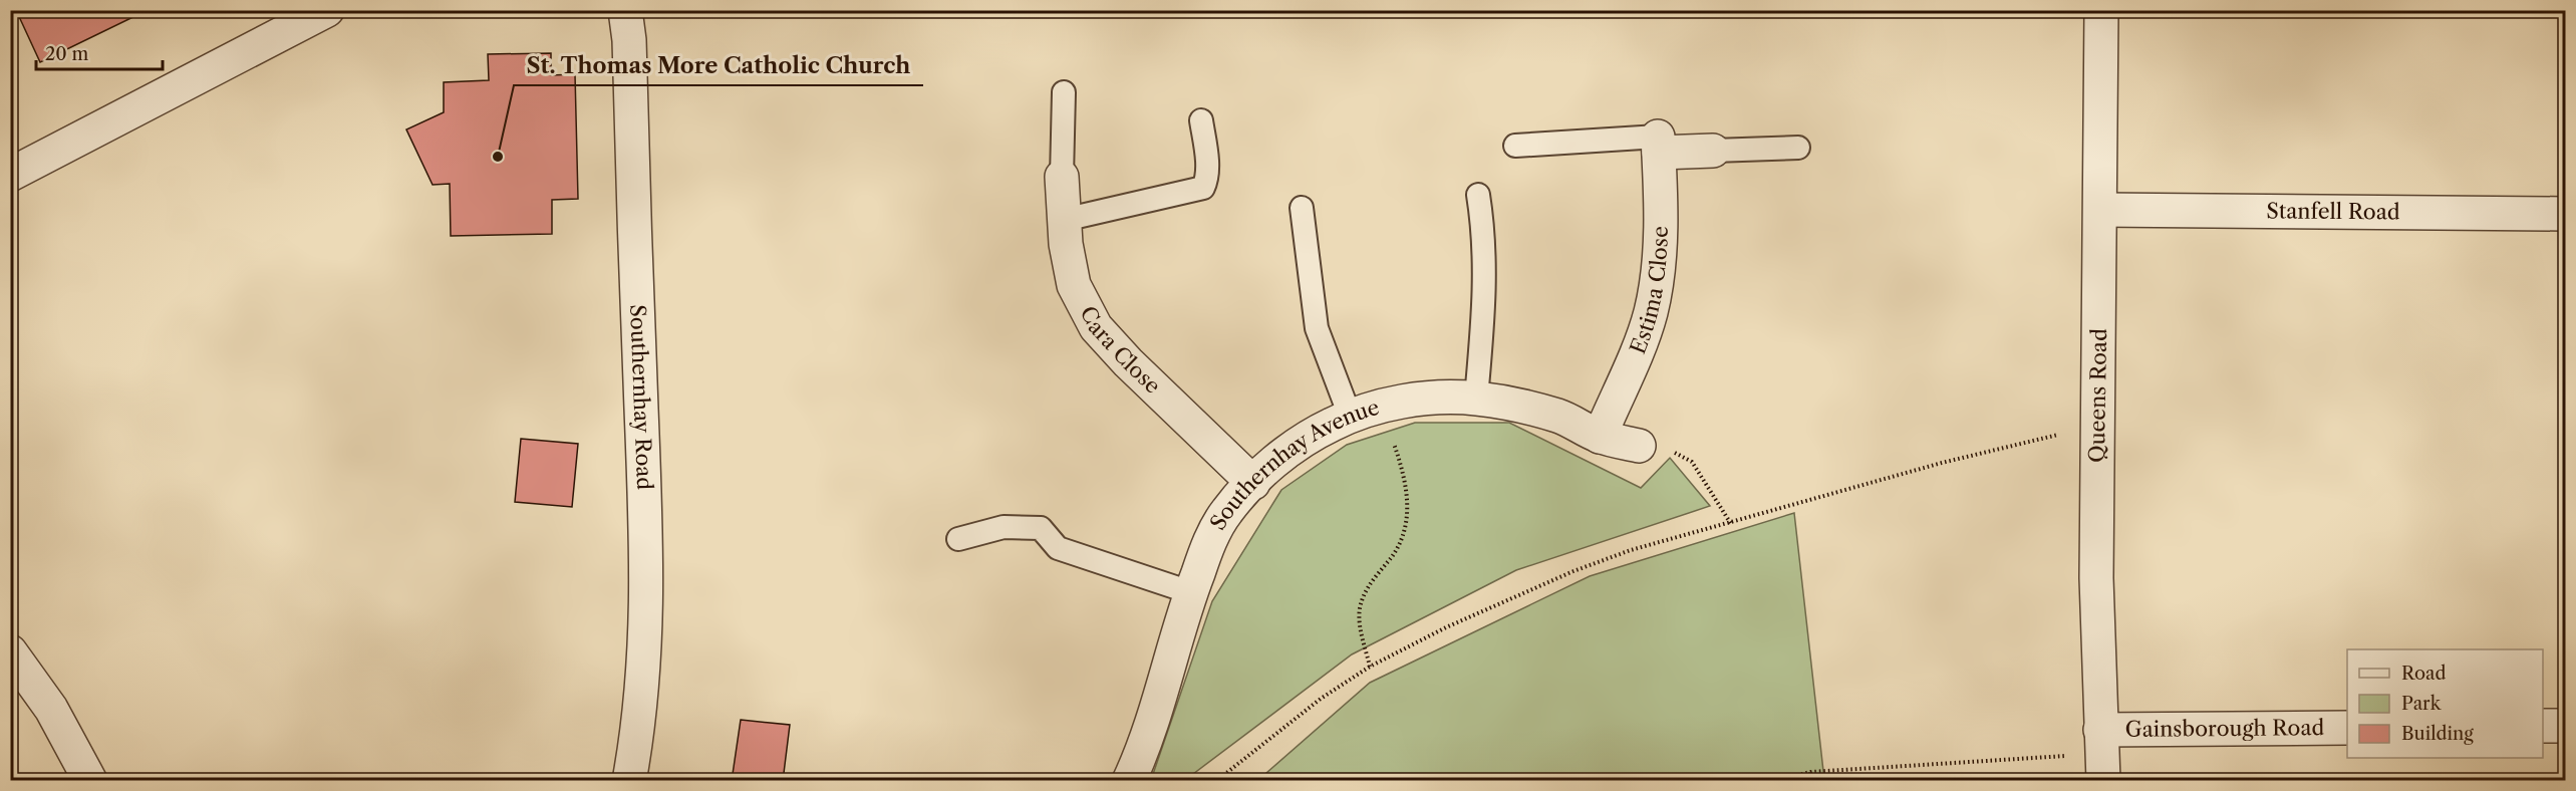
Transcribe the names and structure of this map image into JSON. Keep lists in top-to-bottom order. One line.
{"streets":{"street":["Stanfell Road","Estima Close","Cara Close","Southernhay Road","Queens Road","Southernhay Avenue","Gainsborough Road"]},"crossings":[["Stanfell Road","Queens Road"],["Estima Close","Southernhay Avenue"],["Cara Close","Southernhay Avenue"],["Queens Road","Gainsborough Road"]],"places":["St. Thomas More Catholic Church"],"legend":["Road","Park","Building"],"scale_bar":"20 m"}
